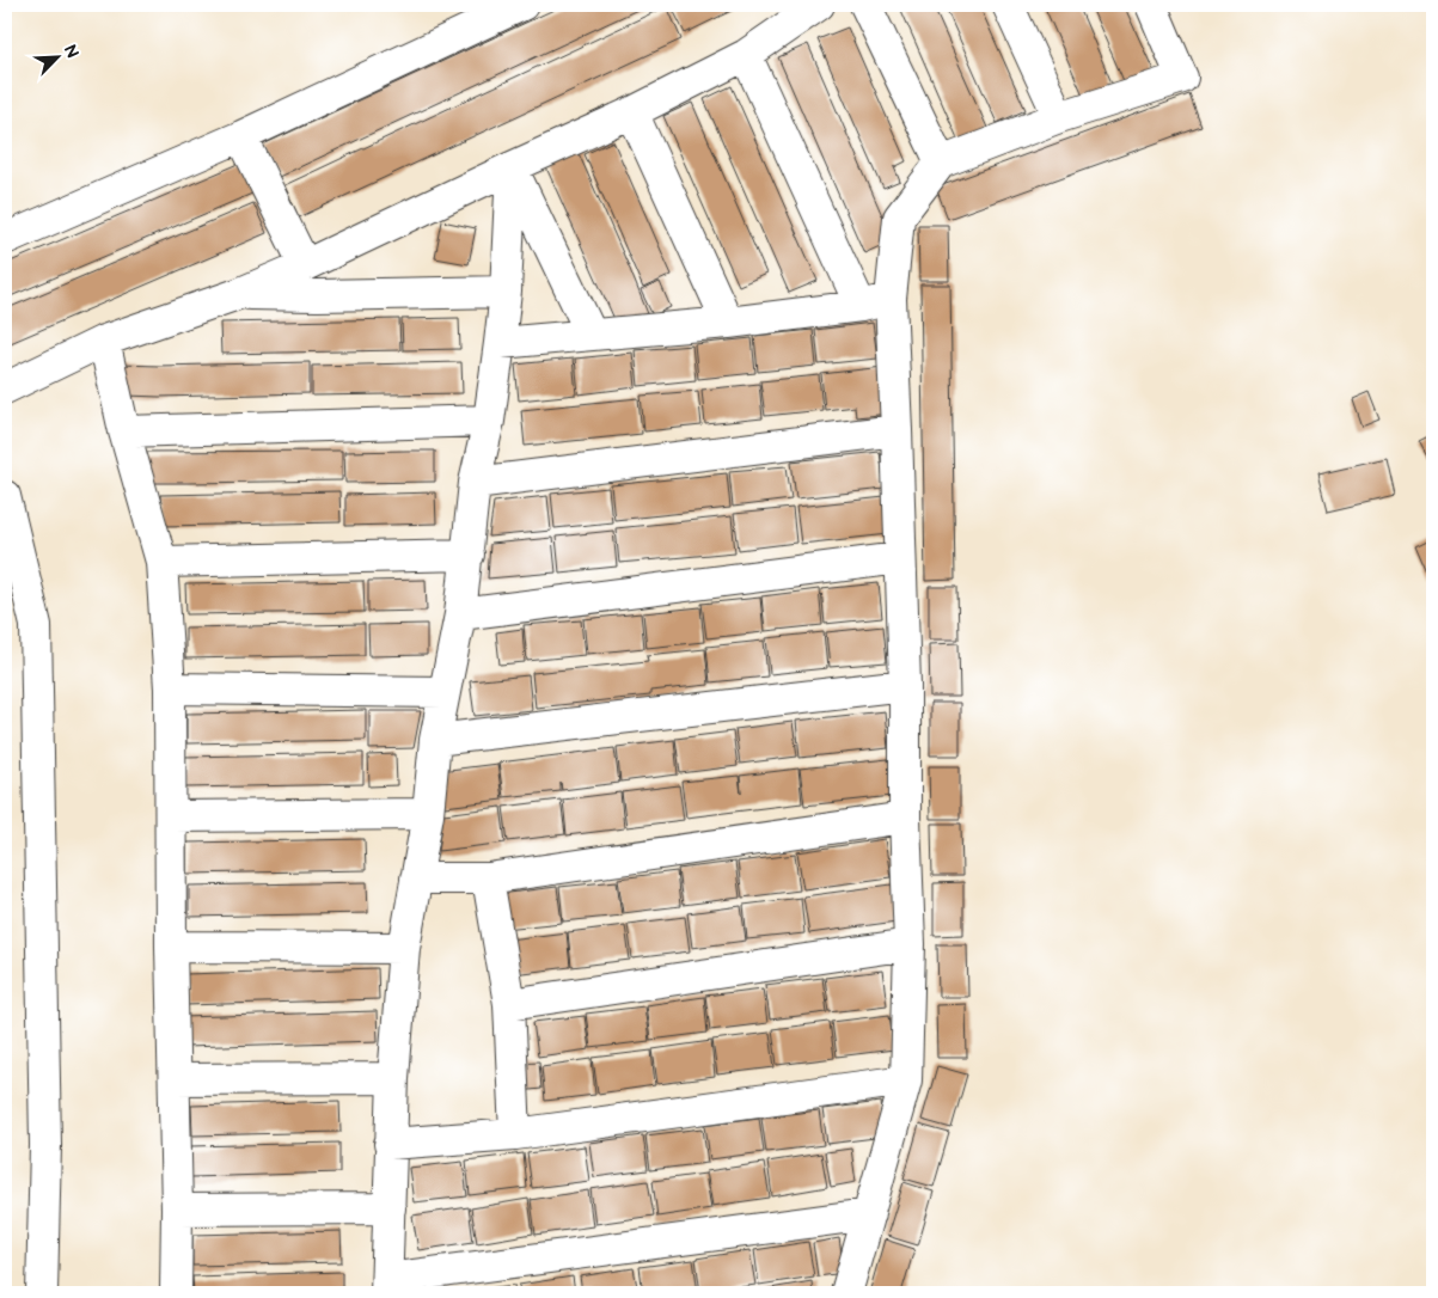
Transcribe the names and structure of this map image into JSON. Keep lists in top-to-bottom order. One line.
{"north":"top right"}
